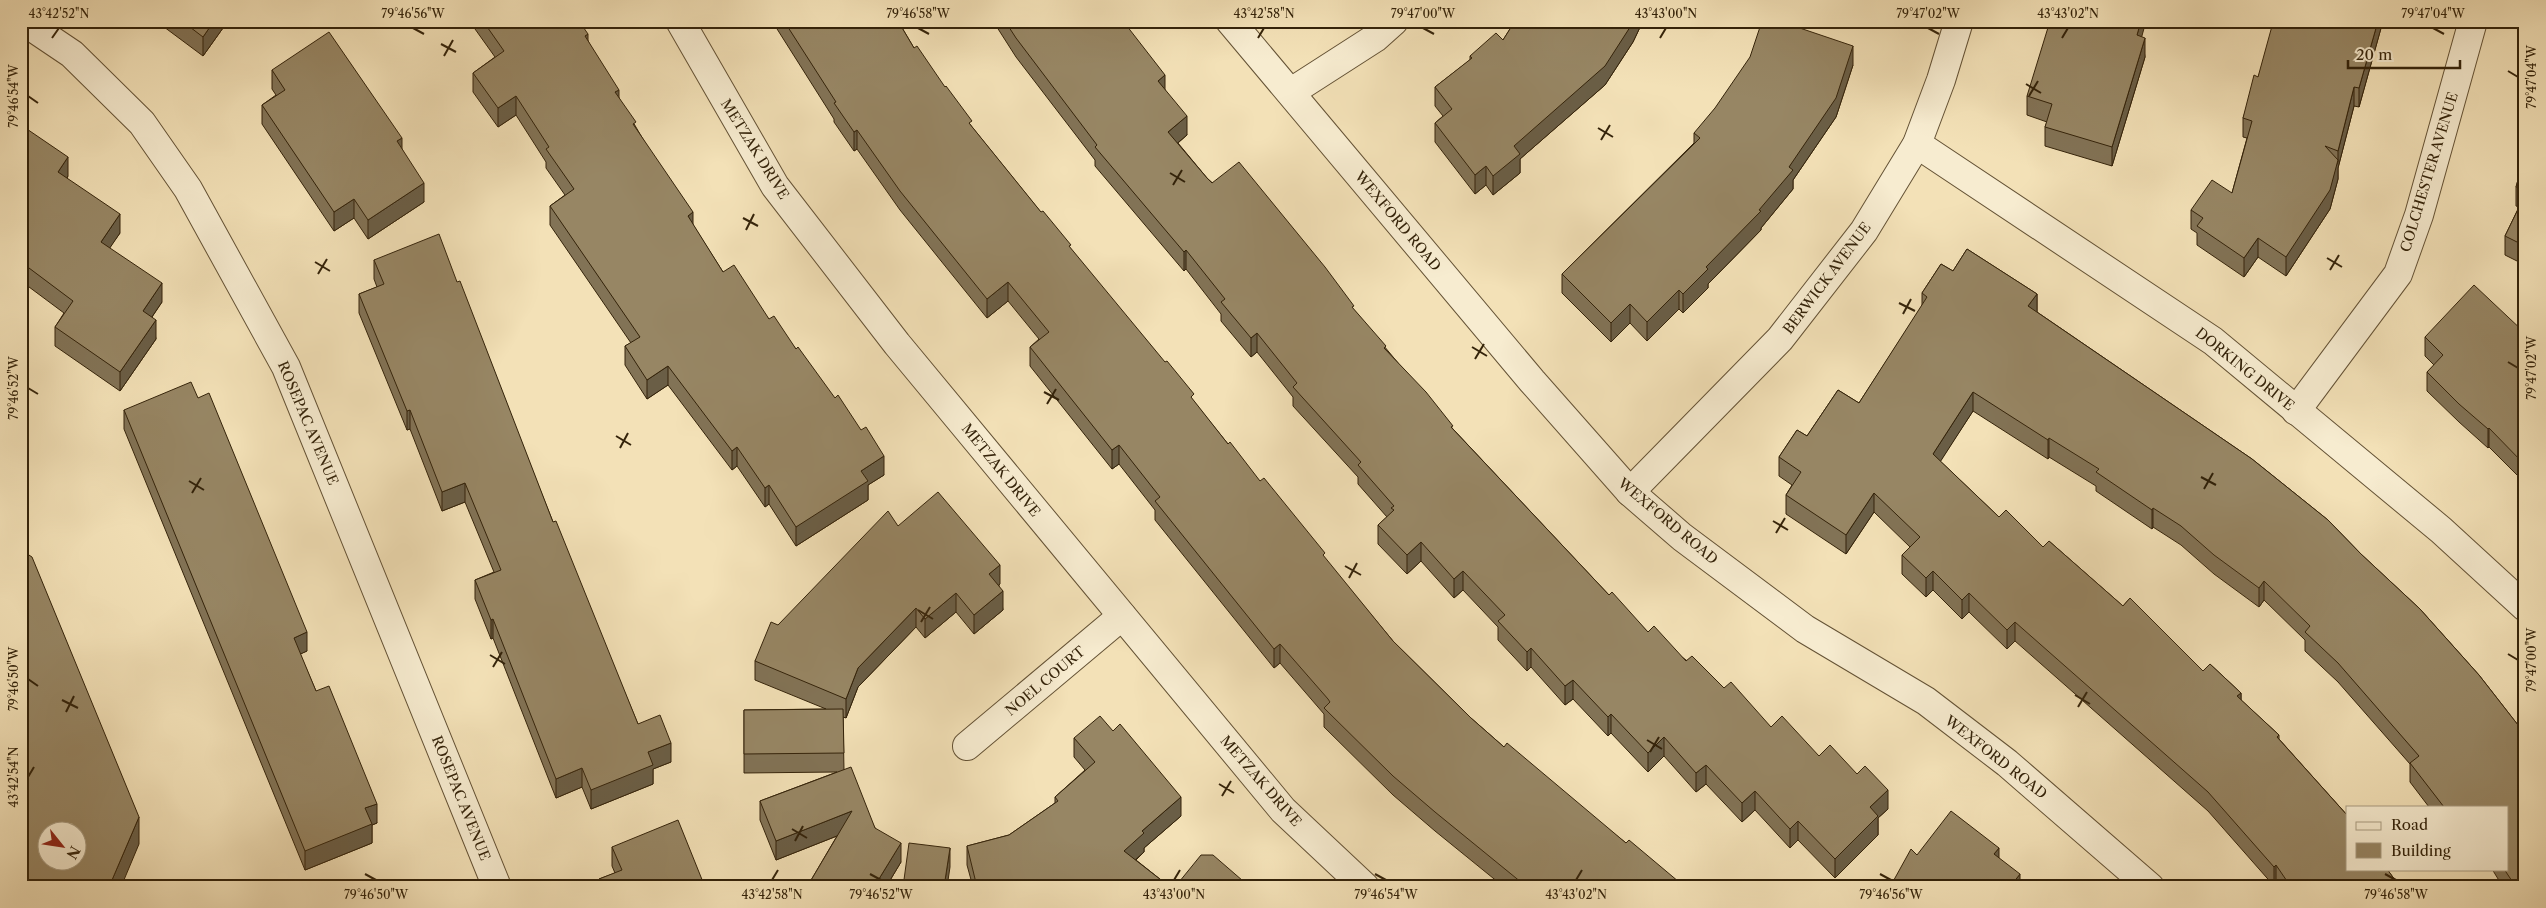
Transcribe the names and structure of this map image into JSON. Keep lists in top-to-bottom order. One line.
{"streets":{"street":["METZAK DRIVE","COLCHESTER AVENUE","WEXFORD ROAD","BERWICK AVENUE","DORKING DRIVE","ROSEPAC AVENUE","NOEL COURT"]},"crossings":[["METZAK DRIVE","NOEL COURT"],["COLCHESTER AVENUE","DORKING DRIVE"],["WEXFORD ROAD","BERWICK AVENUE"],["BERWICK AVENUE","DORKING DRIVE"]],"legend":["Road","Building"],"scale_bar":"20 m","north":"bottom right","coordinates":["43°42'52\"N","79°46'56\"W","79°46'58\"W","43°42'58\"N","79°47'00\"W","43°43'00\"N","79°47'02\"W","43°43'02\"N","79°47'04\"W","79°46'54\"W","79°46'52\"W","79°46'50\"W","43°42'54\"N"]}
